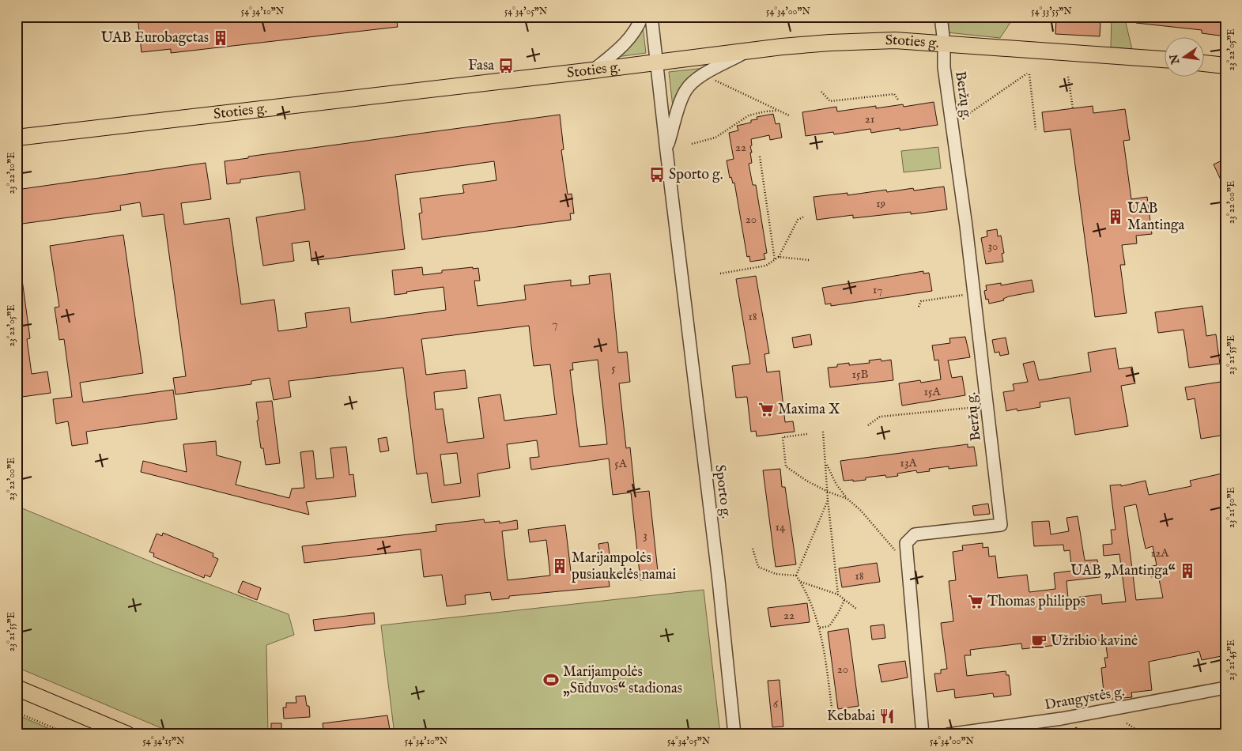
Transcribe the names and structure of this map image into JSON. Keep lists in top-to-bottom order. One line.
{"streets":{"main road":["Stoties g."],"street":["Beržų g.","Sporto g.","Draugystės g."]},"crossings":[["Stoties g.","Beržų g."],["Stoties g.","Sporto g."]],"places":{"building":["UAB Eurobagetas","UAB Mantinga","Marijampolės pusiaukelės namai","UAB „Mantinga“"],"bus stop":["Fasa","Sporto g."],"supermarket":["Maxima X","Thomas philipps"],"cafe":["Užribio kavinė"],"sports":["Marijampolės „Sūduvos“ stadionas"],"restaurant":["Kebabai"]},"house_numbers":["21","22","19","20","30","17","18","7","5","15B","15A","13A","5A","14","3","12A","18","22","20","6"],"north":"left","coordinates":["54°34'10\"N","54°34'05\"N","54°34'00\"N","54°33'55\"N","23°22'05\"E","23°22'10\"E","23°22'00\"E","23°21'55\"E","23°21'50\"E","23°21'45\"E","54°34'15\"N"]}
